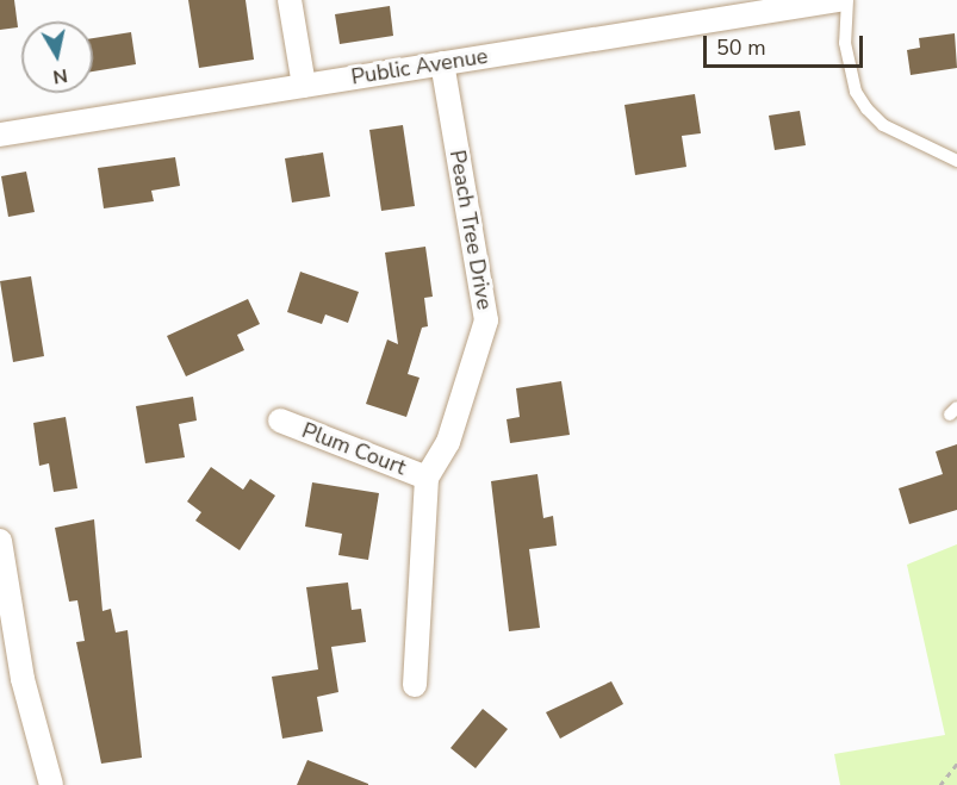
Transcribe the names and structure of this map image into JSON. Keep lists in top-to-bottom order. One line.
{"streets":{"street":["Public Avenue","Peach Tree Drive","Plum Court"]},"crossings":[["Public Avenue","Peach Tree Drive"],["Peach Tree Drive","Plum Court"]],"scale_bar":"50 m","north":"bottom"}
